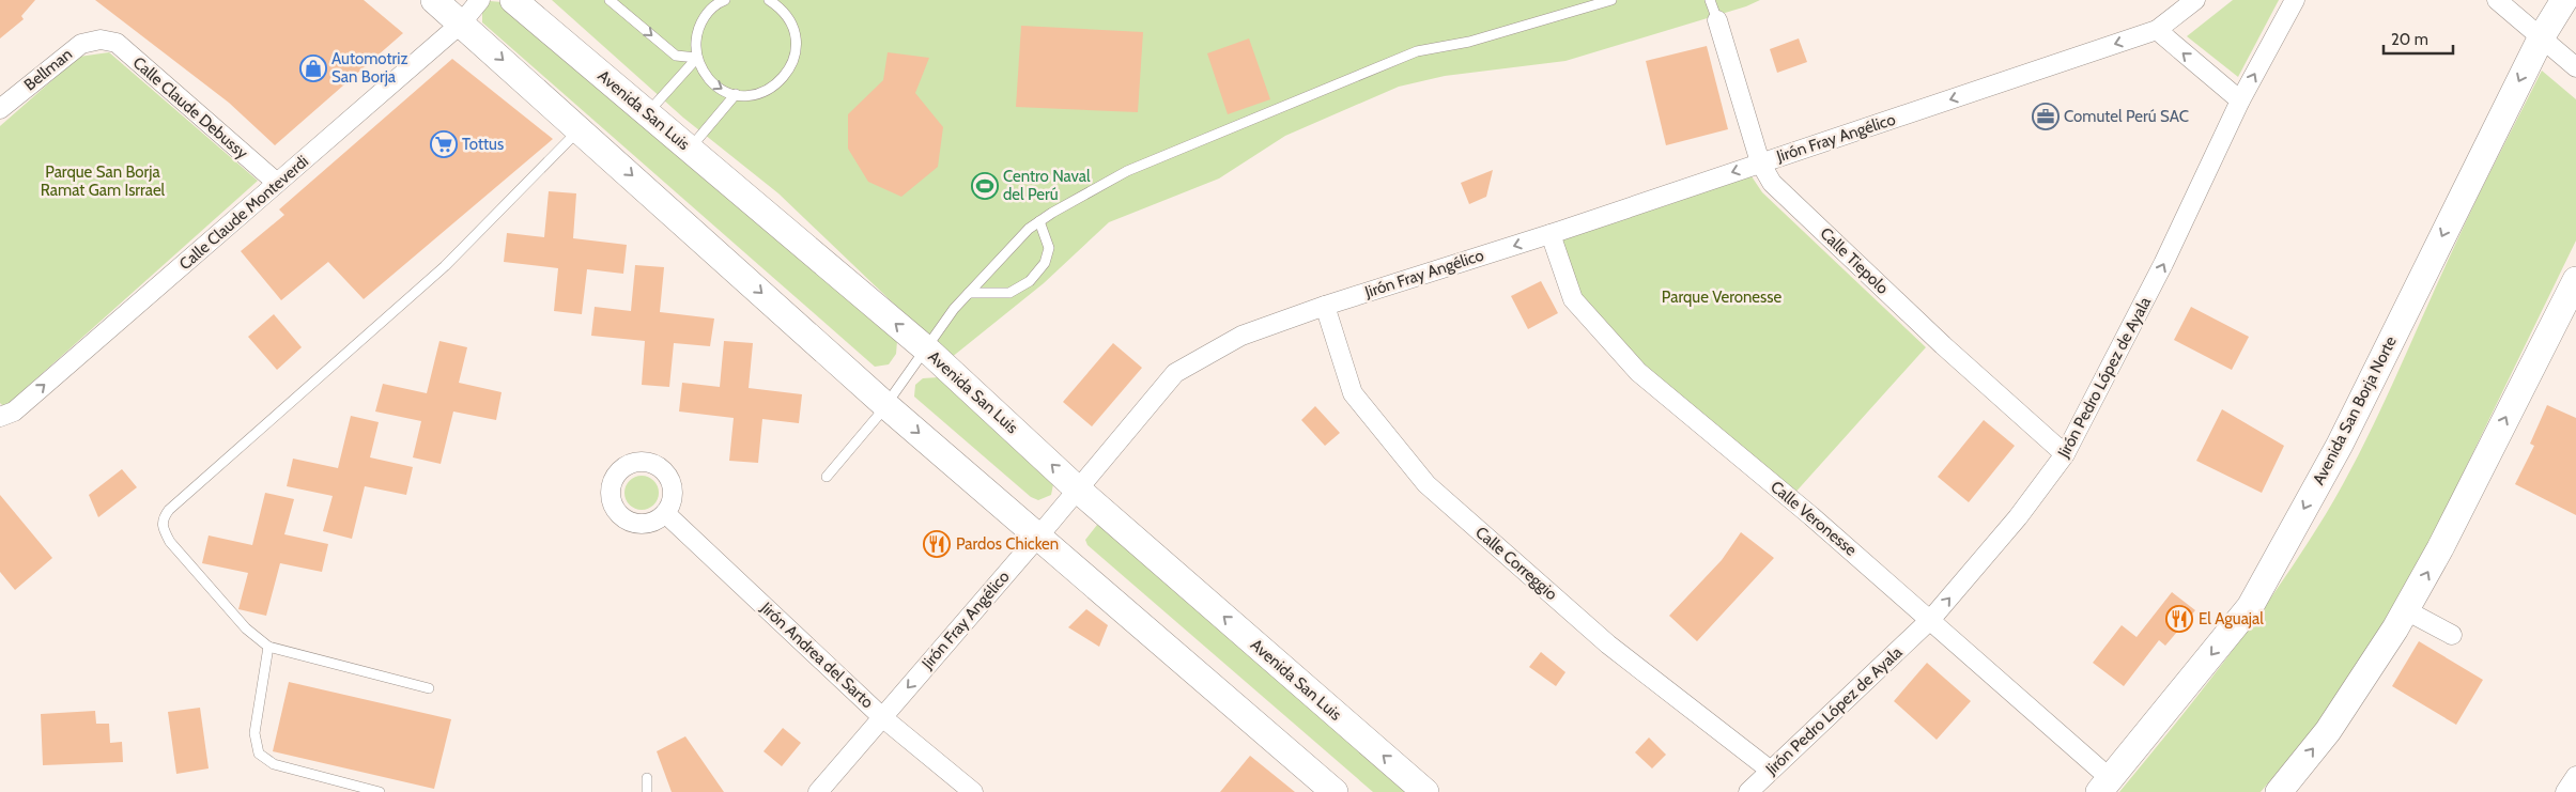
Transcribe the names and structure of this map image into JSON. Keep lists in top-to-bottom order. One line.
{"streets":{"main road":["Avenida San Luis","Avenida San Borja Norte"],"street":["Bellman","Calle Claude Debussy","Jirón Fray Angélico","Calle Claude Monteverdi","Calle Tiepolo","Jirón Pedro López de Ayala","Calle Veronesse","Calle Correggio","Jirón Andrea del Sarto"]},"crossings":[["Bellman","Calle Claude Debussy"],["Calle Claude Debussy","Calle Claude Monteverdi"],["Avenida San Luis","Jirón Fray Angélico"],["Jirón Fray Angélico","Calle Tiepolo"],["Jirón Fray Angélico","Calle Veronesse"],["Jirón Fray Angélico","Calle Correggio"],["Jirón Fray Angélico","Jirón Andrea del Sarto"],["Calle Tiepolo","Jirón Pedro López de Ayala"],["Jirón Pedro López de Ayala","Calle Veronesse"],["Jirón Pedro López de Ayala","Calle Correggio"],["Avenida San Borja Norte","Calle Veronesse"]],"one_way":["Jirón Fray Angélico","Calle Claude Monteverdi","Jirón Pedro López de Ayala"],"parks":["Parque San Borja Ramat Gam Isrrael","Parque Veronesse"],"places":{"shop":["Automotriz San Borja"],"office":["Comutel Perú SAC"],"supermarket":["Tottus"],"sports":["Centro Naval del Perú"],"restaurant":["Pardos Chicken","El Aguajal"]},"scale_bar":"20 m"}
